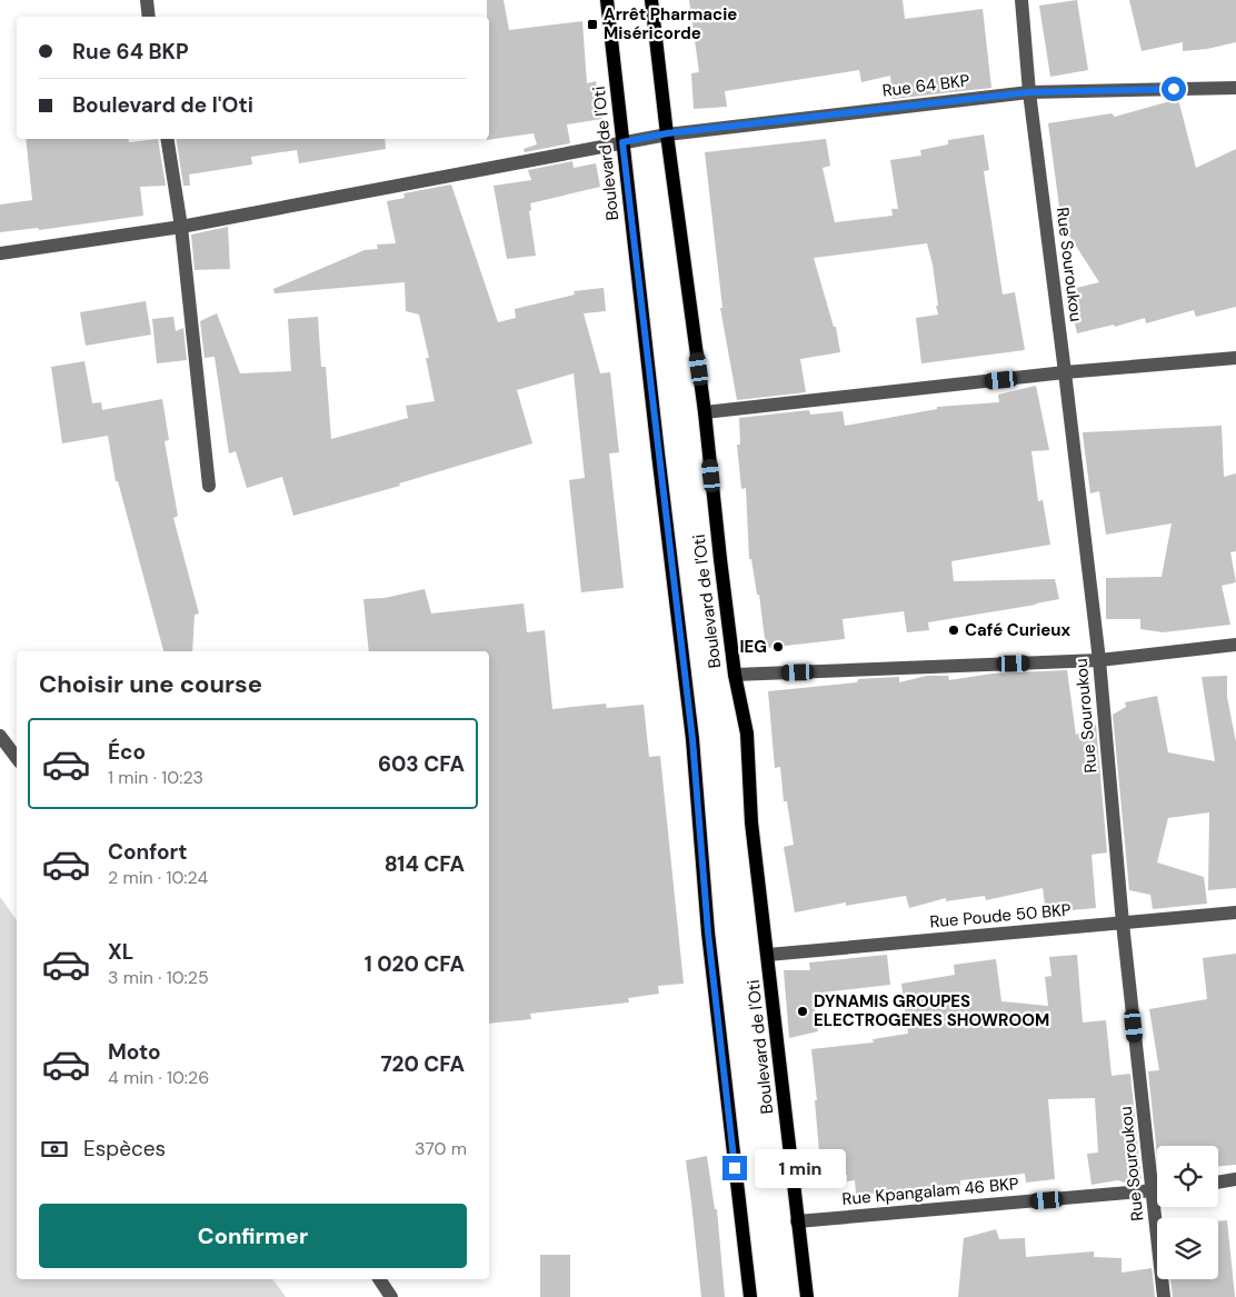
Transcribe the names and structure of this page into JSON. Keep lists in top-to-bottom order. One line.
{"streets":{"main road":["Boulevard de l'Oti"],"street":["Rue 64 BKP","Rue Souroukou","Rue Poude 50 BKP","Rue Kpangalam 46 BKP"]},"crossings":[["Rue 64 BKP","Boulevard de l'Oti"],["Rue 64 BKP","Rue Souroukou"],["Boulevard de l'Oti","Rue Poude 50 BKP"],["Boulevard de l'Oti","Rue Kpangalam 46 BKP"],["Rue Souroukou","Rue Poude 50 BKP"],["Rue Souroukou","Rue Kpangalam 46 BKP"]],"places":{"transit":["Arrêt Pharmacie Miséricorde"],"other":["Café Curieux","IEG","DYNAMIS GROUPES ELECTROGENES SHOWROOM"]},"page":{"banner":["Rue 64 BKP","Boulevard de l'Oti"],"heading":"Choisir une course","list":[{"name":"Éco","note":"1 min · 10:23","value":"603 CFA"},{"name":"Confort","note":"2 min · 10:24","value":"814 CFA"},{"name":"XL","note":"3 min · 10:25","value":"1 020 CFA"},{"name":"Moto","note":"4 min · 10:26","value":"720 CFA"}],"pay":["Espèces","370 m"],"bubble":"1 min","buttons":"Confirmer"}}
